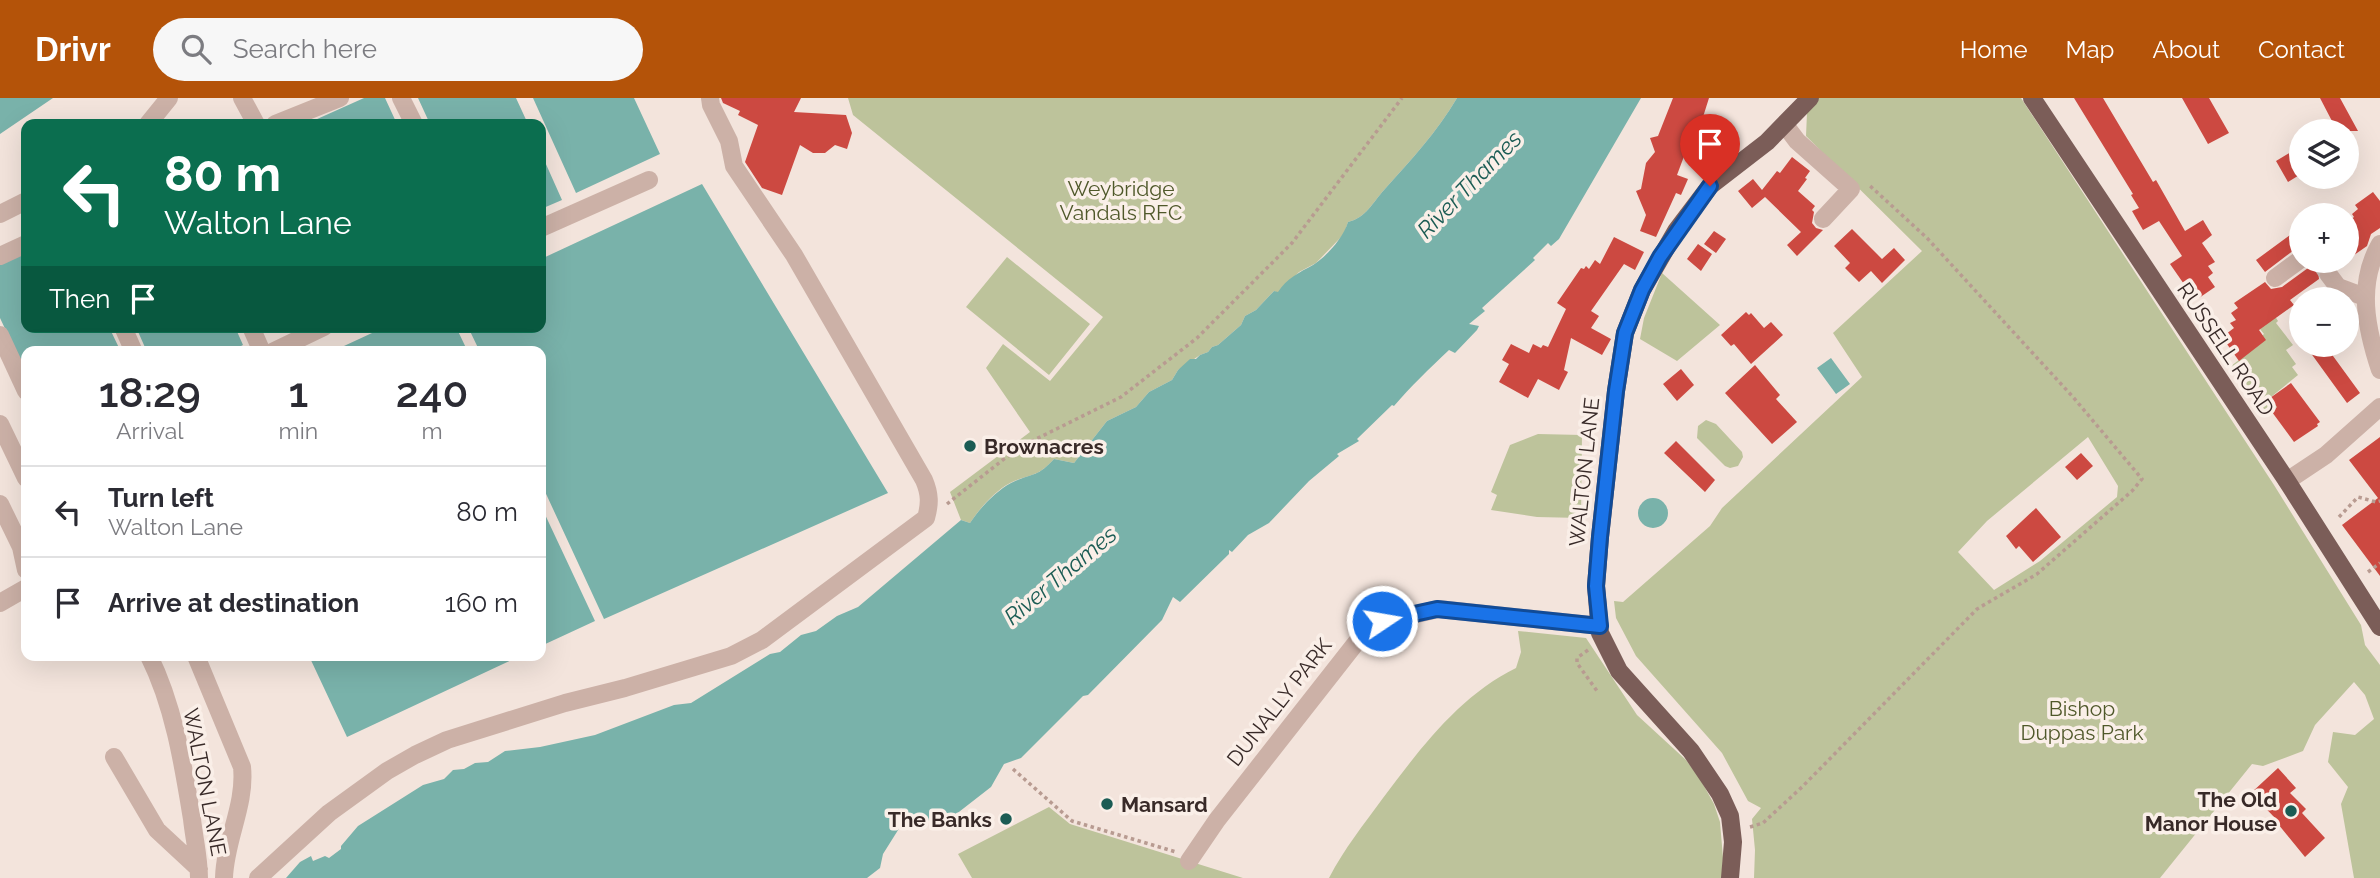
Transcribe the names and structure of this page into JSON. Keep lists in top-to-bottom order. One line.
{"streets":{"main road":["RUSSELL ROAD","WALTON LANE"],"street":["DUNALLY PARK"]},"crossings":[["WALTON LANE","DUNALLY PARK"]],"water":["River Thames"],"parks":["Weybridge Vandals RFC","Bishop Duppas Park"],"places":["Brownacres","Mansard","The Old Manor House","The Banks"],"page":{"header":"Drivr","search":"Search here","nav":["Home","Map","About","Contact"],"map_buttons":["+","−"],"turn":["80 m","Walton Lane"],"then":"Then","eta":["18:29","Arrival","1","min","240","m"],"list":[{"name":"Turn left","note":"Walton Lane","value":"80 m"},{"name":"Arrive at destination","value":"160 m"}]}}
